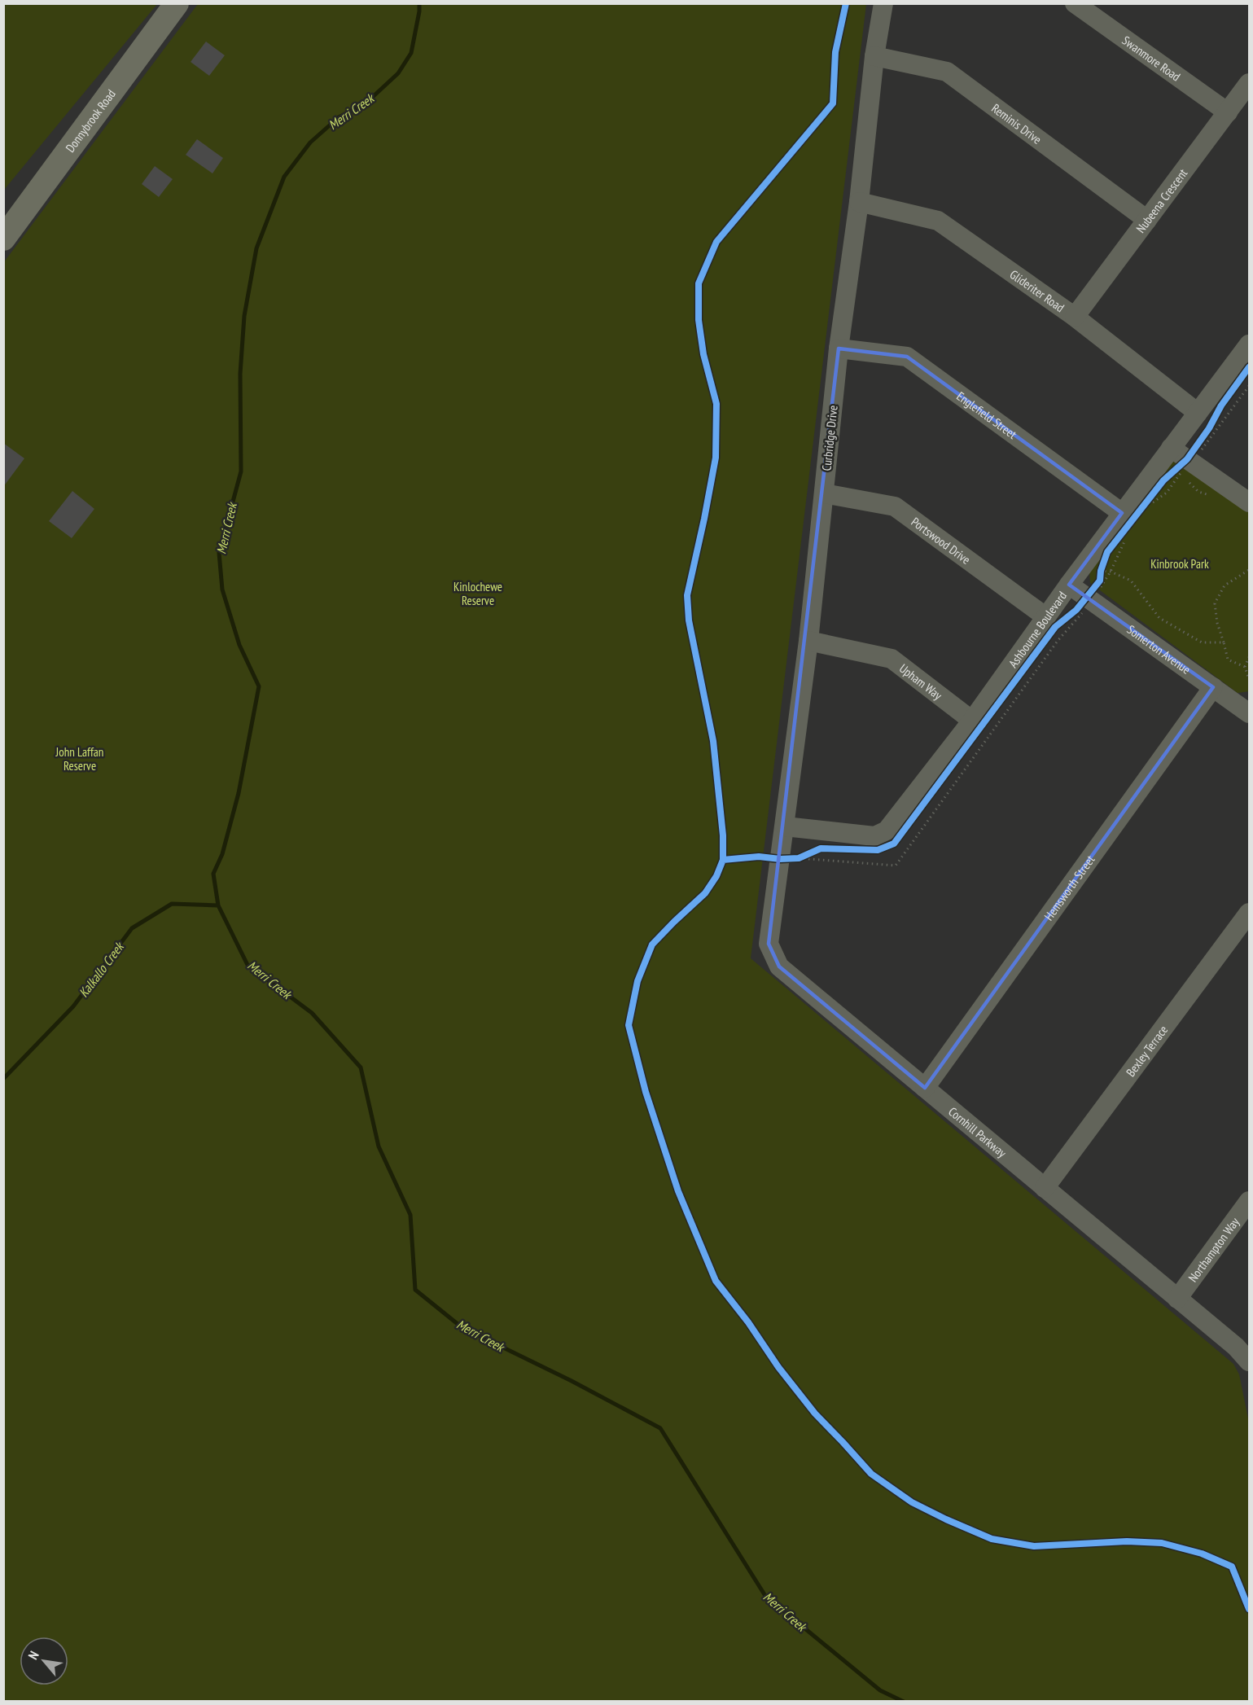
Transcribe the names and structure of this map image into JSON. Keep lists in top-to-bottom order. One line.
{"streets":{"main road":["Donnybrook Road"],"street":["Swanmore Road","Reminis Drive","Nubeena Crescent","Glideriter Road","Englefield Street","Curbridge Drive","Portswood Drive","Ashbourne Boulevard","Somerton Avenue","Upham Way","Hemsworth Street","Bexley Terrace","Cornhill Parkway","Northampton Way"]},"crossings":[["Swanmore Road","Nubeena Crescent"],["Reminis Drive","Nubeena Crescent"],["Reminis Drive","Curbridge Drive"],["Nubeena Crescent","Glideriter Road"],["Glideriter Road","Curbridge Drive"],["Glideriter Road","Ashbourne Boulevard"],["Englefield Street","Curbridge Drive"],["Englefield Street","Ashbourne Boulevard"],["Curbridge Drive","Portswood Drive"],["Curbridge Drive","Ashbourne Boulevard"],["Curbridge Drive","Upham Way"],["Curbridge Drive","Cornhill Parkway"],["Portswood Drive","Ashbourne Boulevard"],["Ashbourne Boulevard","Somerton Avenue"],["Ashbourne Boulevard","Upham Way"],["Somerton Avenue","Hemsworth Street"],["Hemsworth Street","Cornhill Parkway"],["Bexley Terrace","Cornhill Parkway"],["Cornhill Parkway","Northampton Way"]],"water":["Merri Creek","Kalkallo Creek"],"parks":["Kinbrook Park","Kinlochewe Reserve","John Laffan Reserve"],"north":"top left"}
